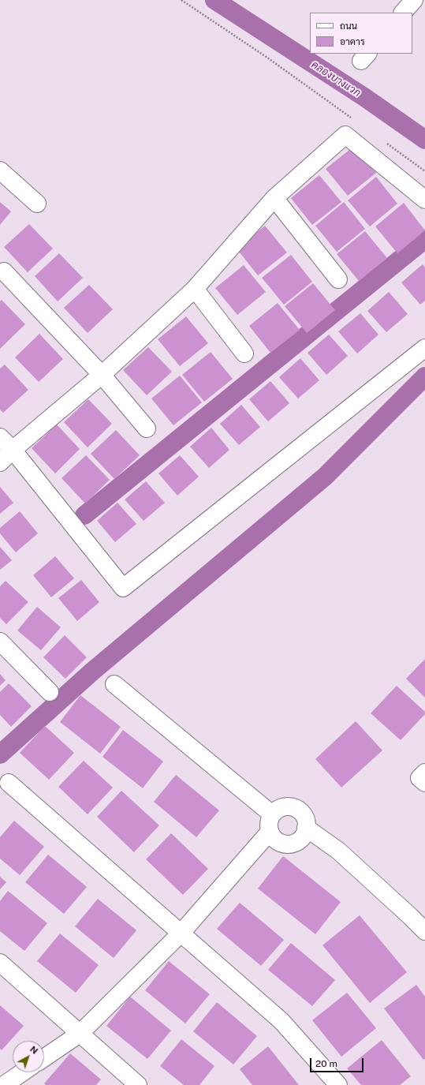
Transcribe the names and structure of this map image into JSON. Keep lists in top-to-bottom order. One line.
{"water":["คลองบางแวก"],"legend":["ถนน","อาคาร"],"scale_bar":"20 m","north":"top right"}
